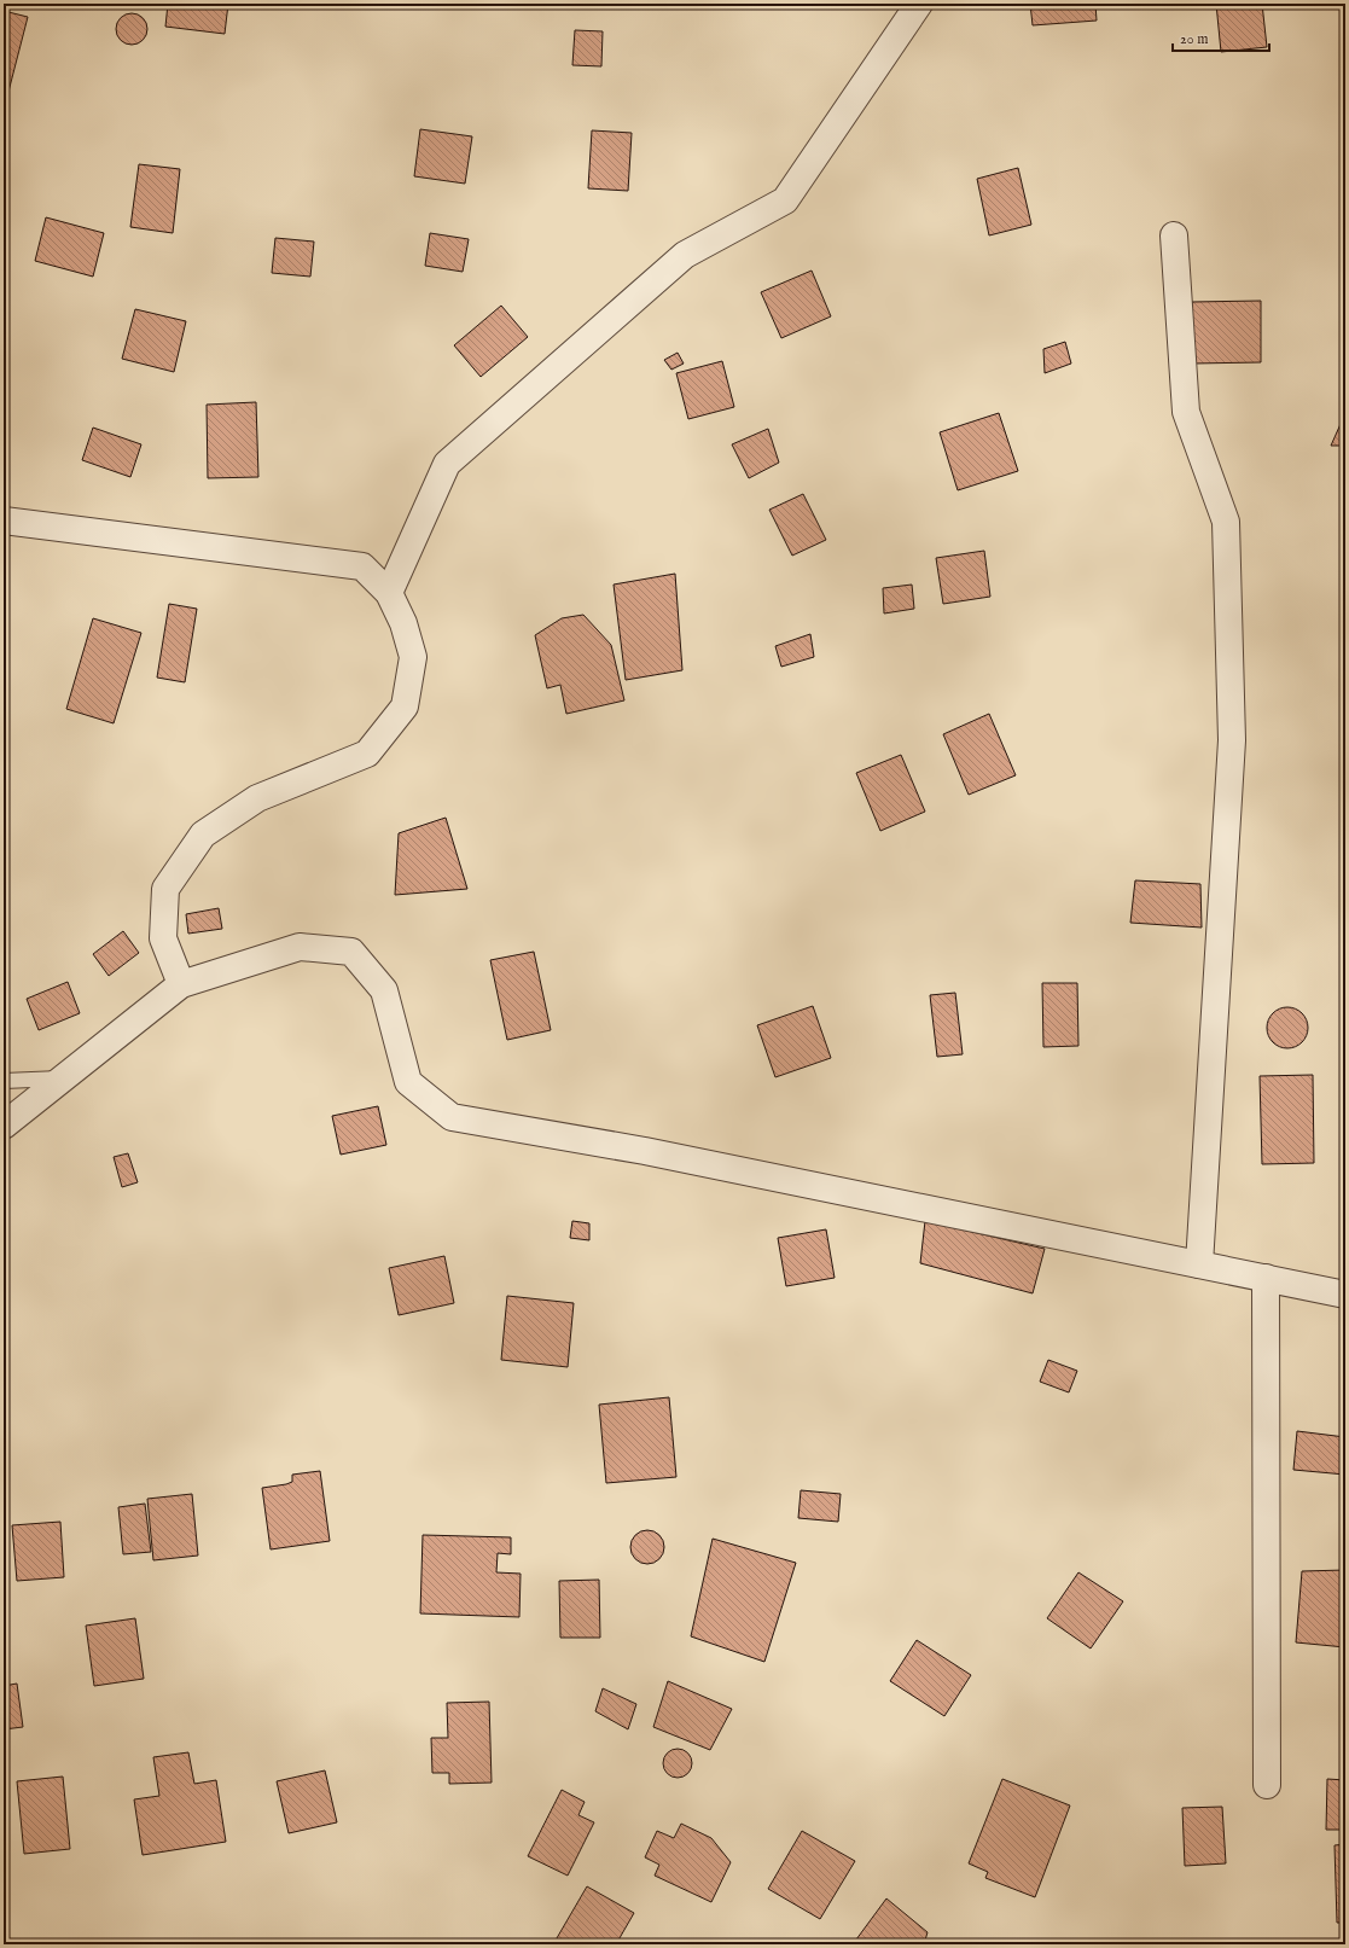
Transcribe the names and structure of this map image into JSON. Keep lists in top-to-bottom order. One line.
{"scale_bar":"20 m"}
